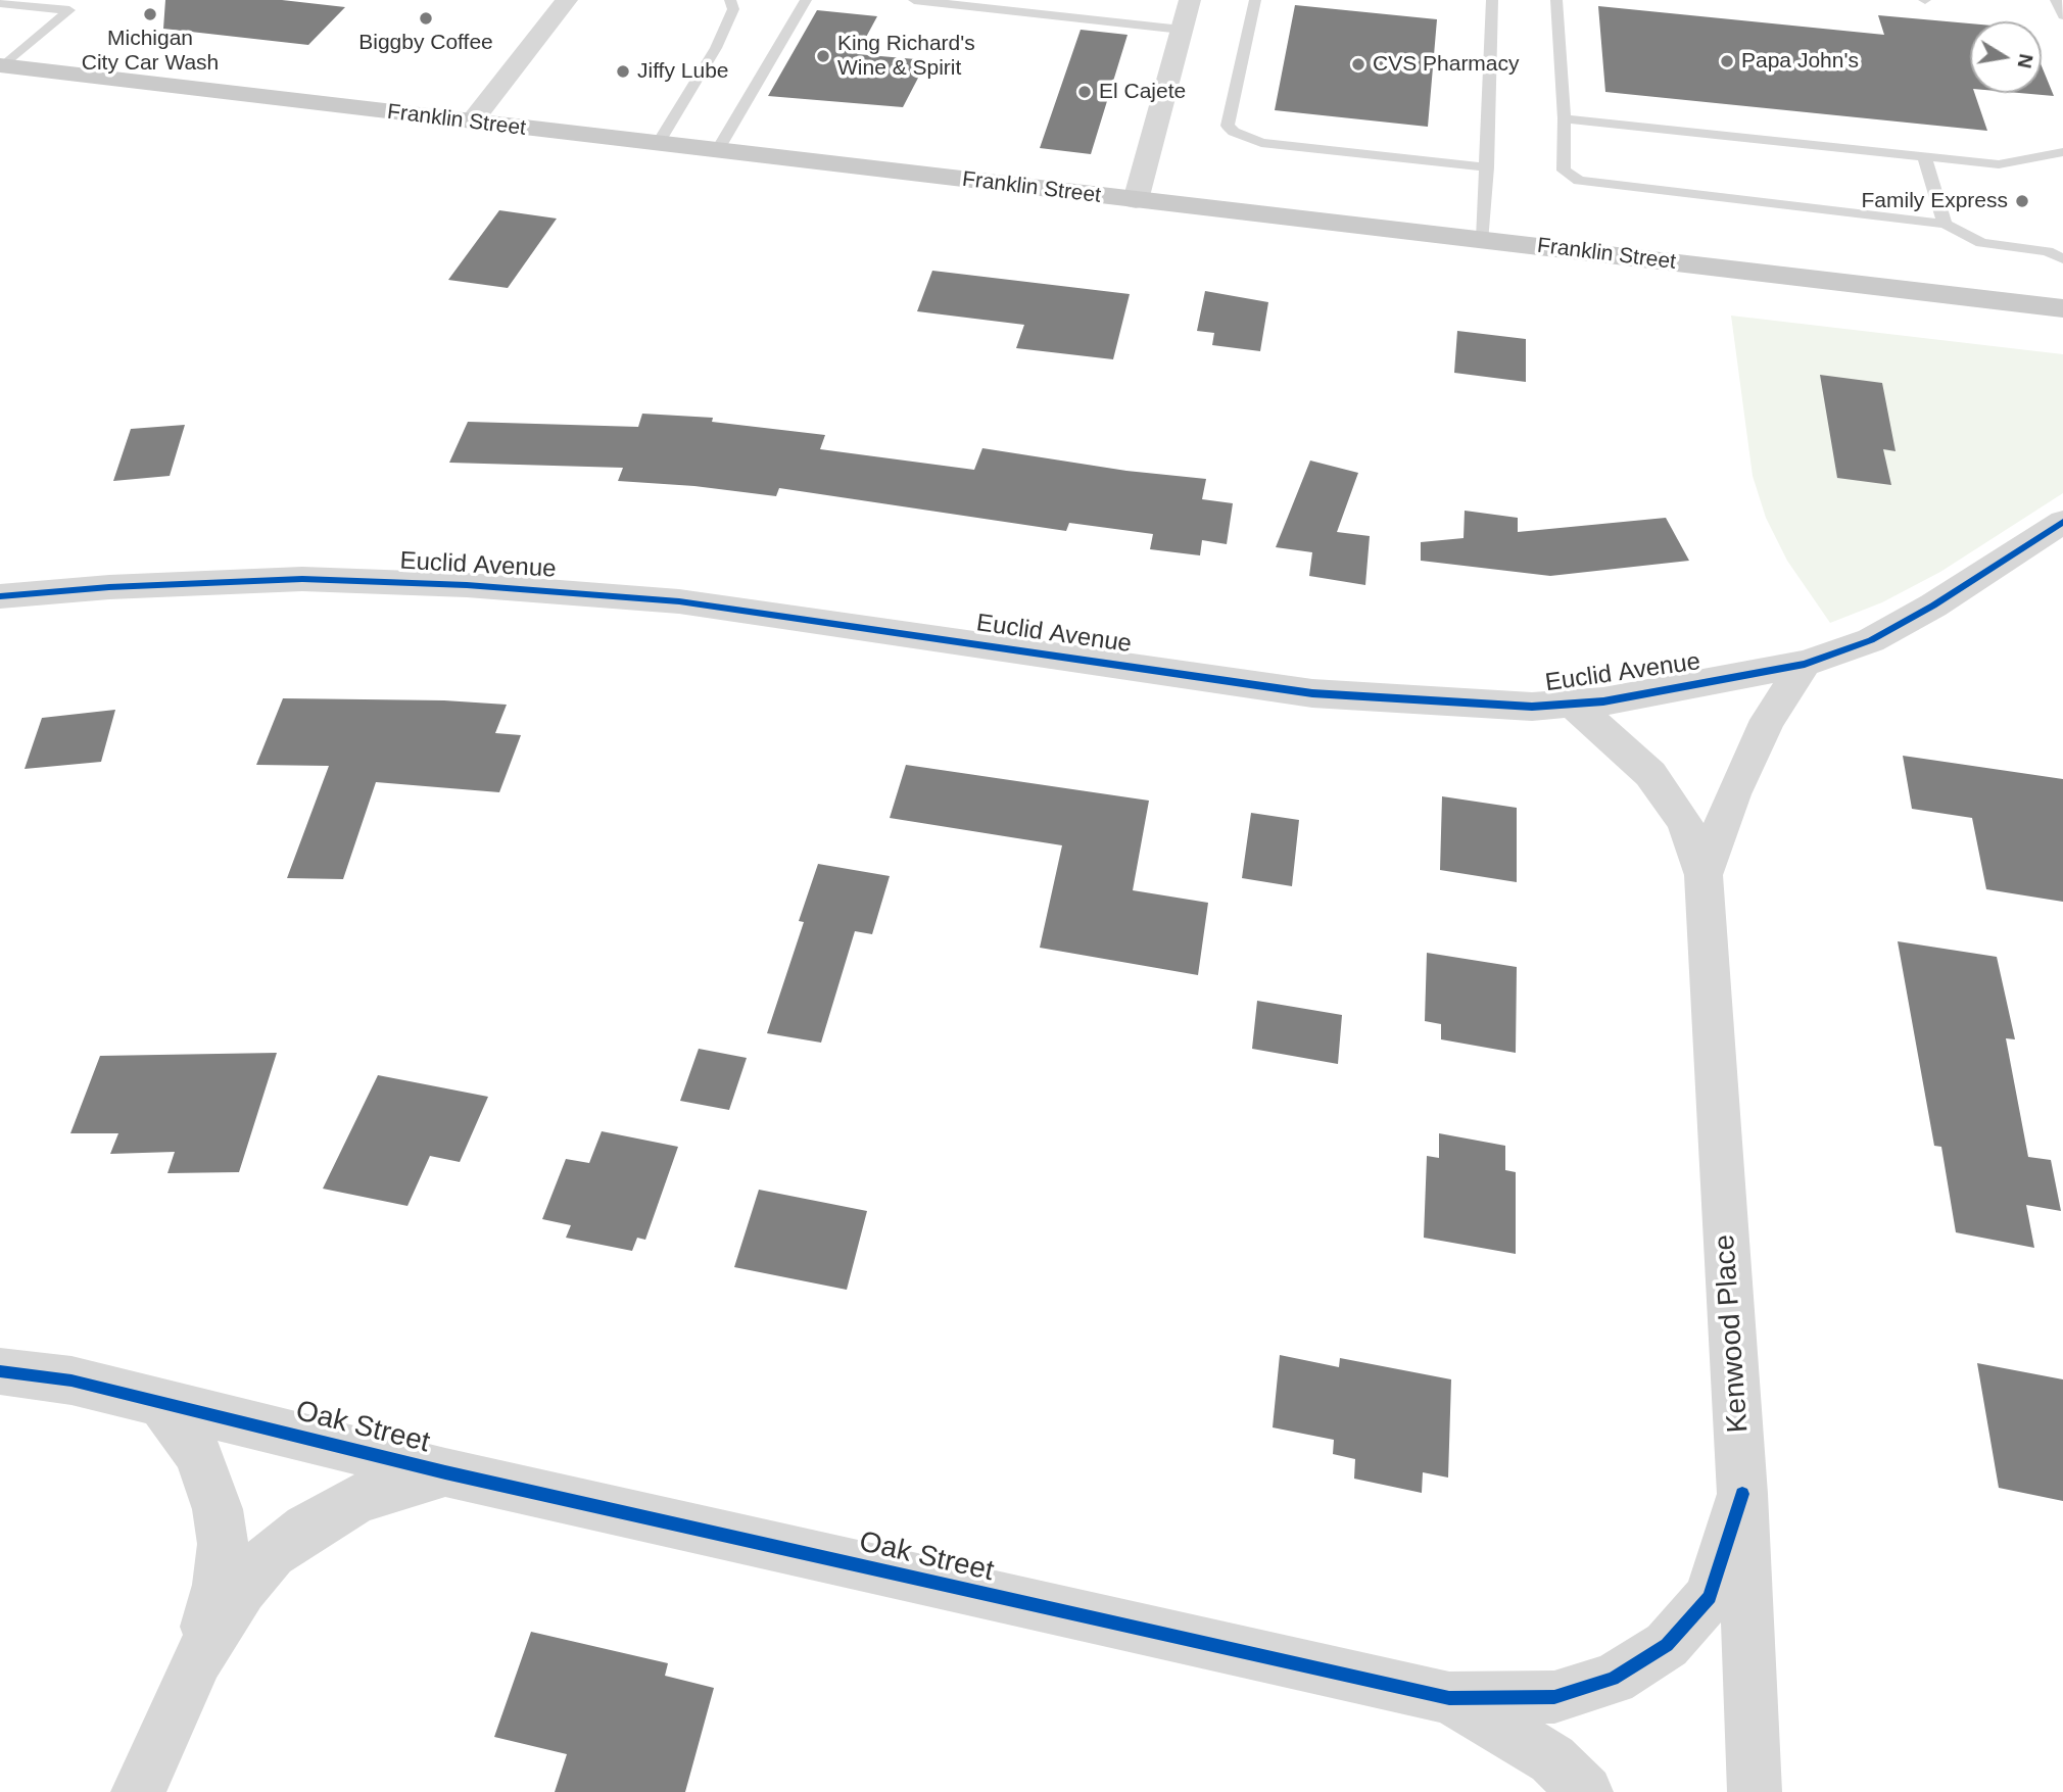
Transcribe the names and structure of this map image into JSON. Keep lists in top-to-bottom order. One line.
{"streets":{"main road":["Franklin Street"],"street":["Euclid Avenue","Kenwood Place","Oak Street"]},"crossings":[["Euclid Avenue","Kenwood Place"],["Kenwood Place","Oak Street"]],"places":["Michigan City Car Wash","Biggby Coffee","King Richard's Wine & Spirit","Papa John's","CVS Pharmacy","Jiffy Lube","El Cajete","Family Express"],"north":"right"}
